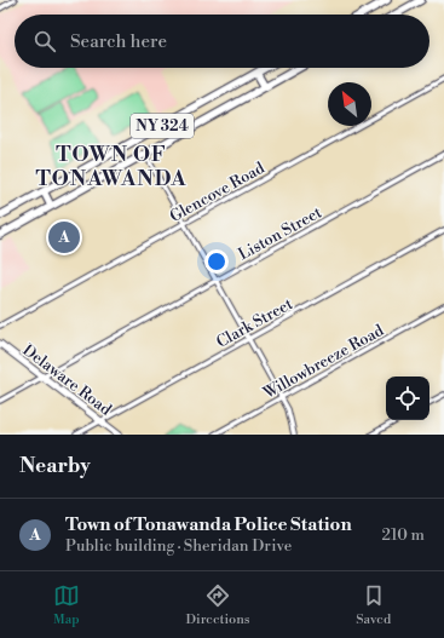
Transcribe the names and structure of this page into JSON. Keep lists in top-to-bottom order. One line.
{"streets":{"main road":["NY 324"],"street":["Glencove Road","Liston Street","Clark Street","Willowbreeze Road","Delaware Road"]},"crossings":[["Liston Street","Delaware Road"],["Clark Street","Delaware Road"]],"districts":["TOWN OF TONAWANDA"],"north":"top left","page":{"search":"Search here","pins":"A","heading":"Nearby","list":[{"mark":"A","name":"Town of Tonawanda Police Station","note":"Public building · Sheridan Drive","value":"210 m"}],"nav":["Map","Directions","Saved"]}}
